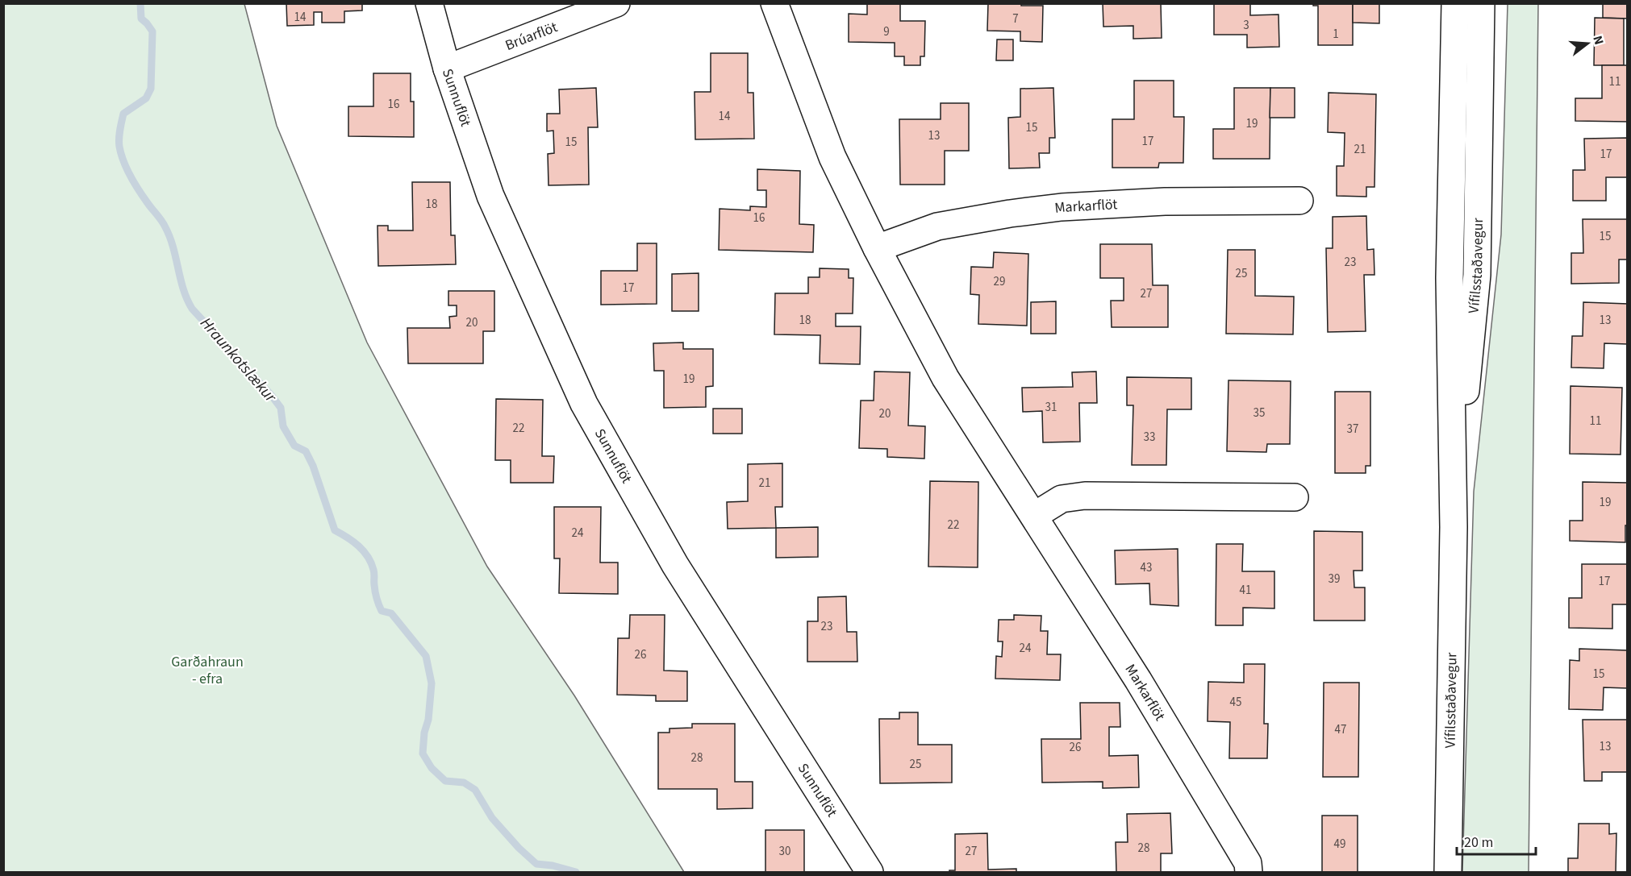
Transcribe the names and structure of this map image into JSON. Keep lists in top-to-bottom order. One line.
{"streets":{"street":["Brúarflöt","Sunnuflöt","Markarflöt","Vífilsstaðavegur"]},"crossings":[["Brúarflöt","Sunnuflöt"]],"water":["Hraunkotslækur"],"parks":["Garðahraun - efra"],"house_numbers":["14","7","3","9","1","11","16","14","19","15","13","17","15","21","17","18","16","15","23","25","29","17","27","18","13","20","19","31","35","20","11","22","37","33","21","19","22","24","43","39","17","41","23","24","26","15","45","47","13","26","28","25","49","28","30","27"],"scale_bar":"20 m","north":"right"}
